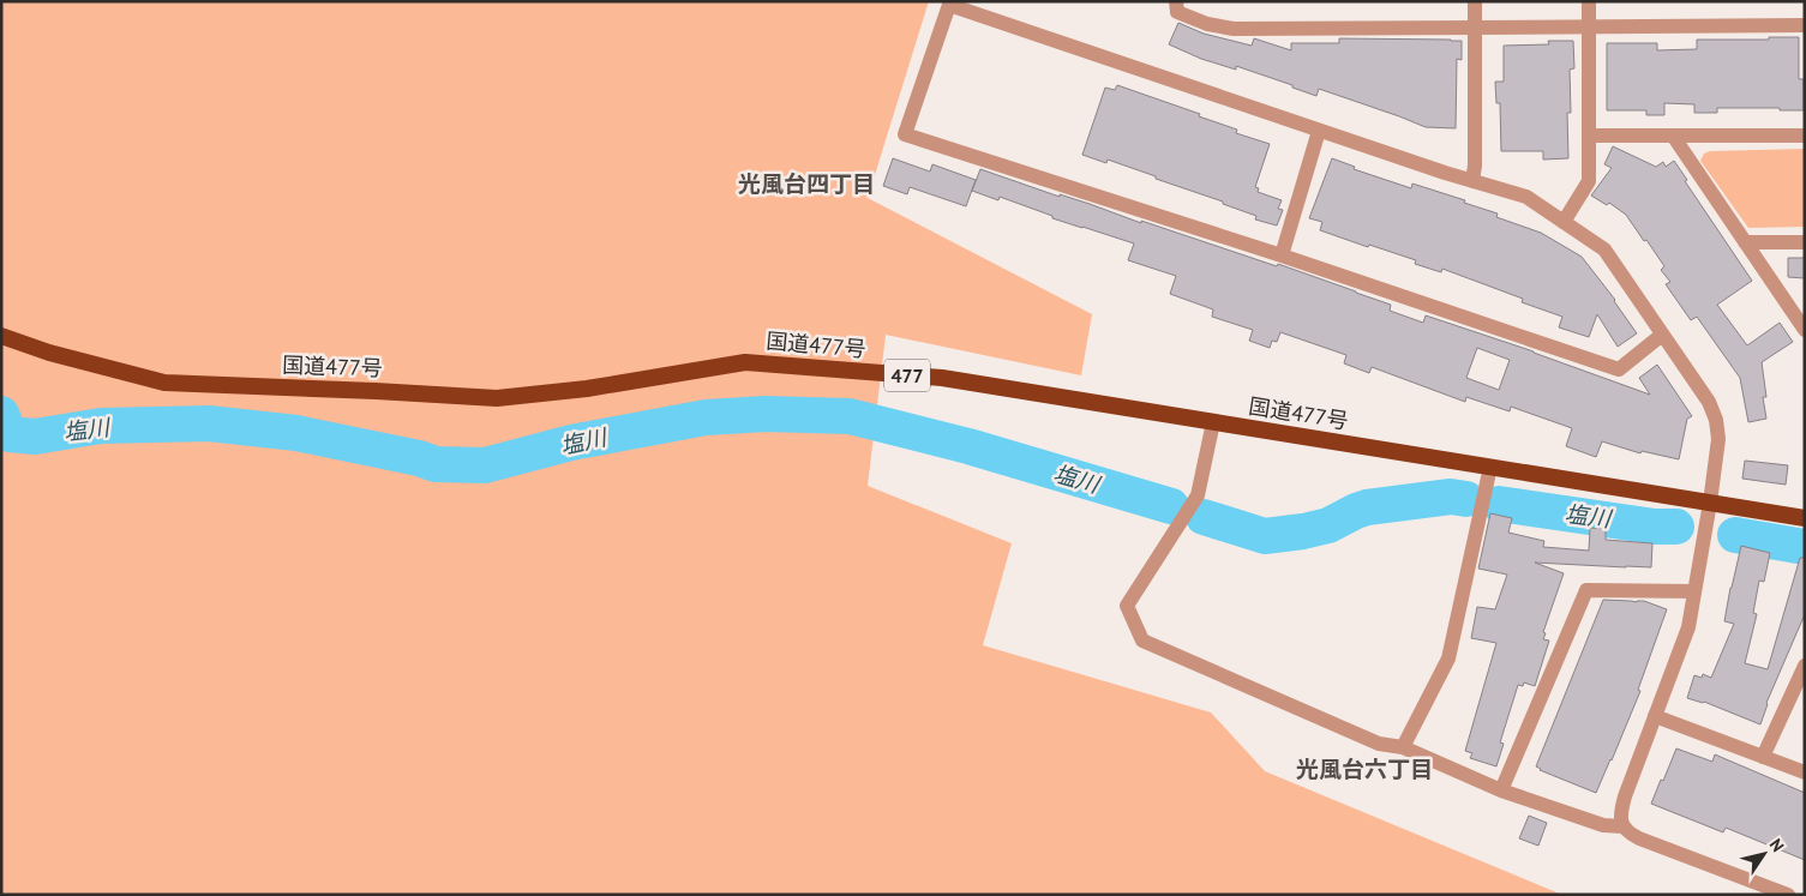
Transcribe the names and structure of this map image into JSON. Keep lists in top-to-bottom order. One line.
{"streets":{"highway":["国道477号","477"]},"districts":["光風台四丁目","光風台六丁目"],"water":["塩川"],"north":"top right"}
